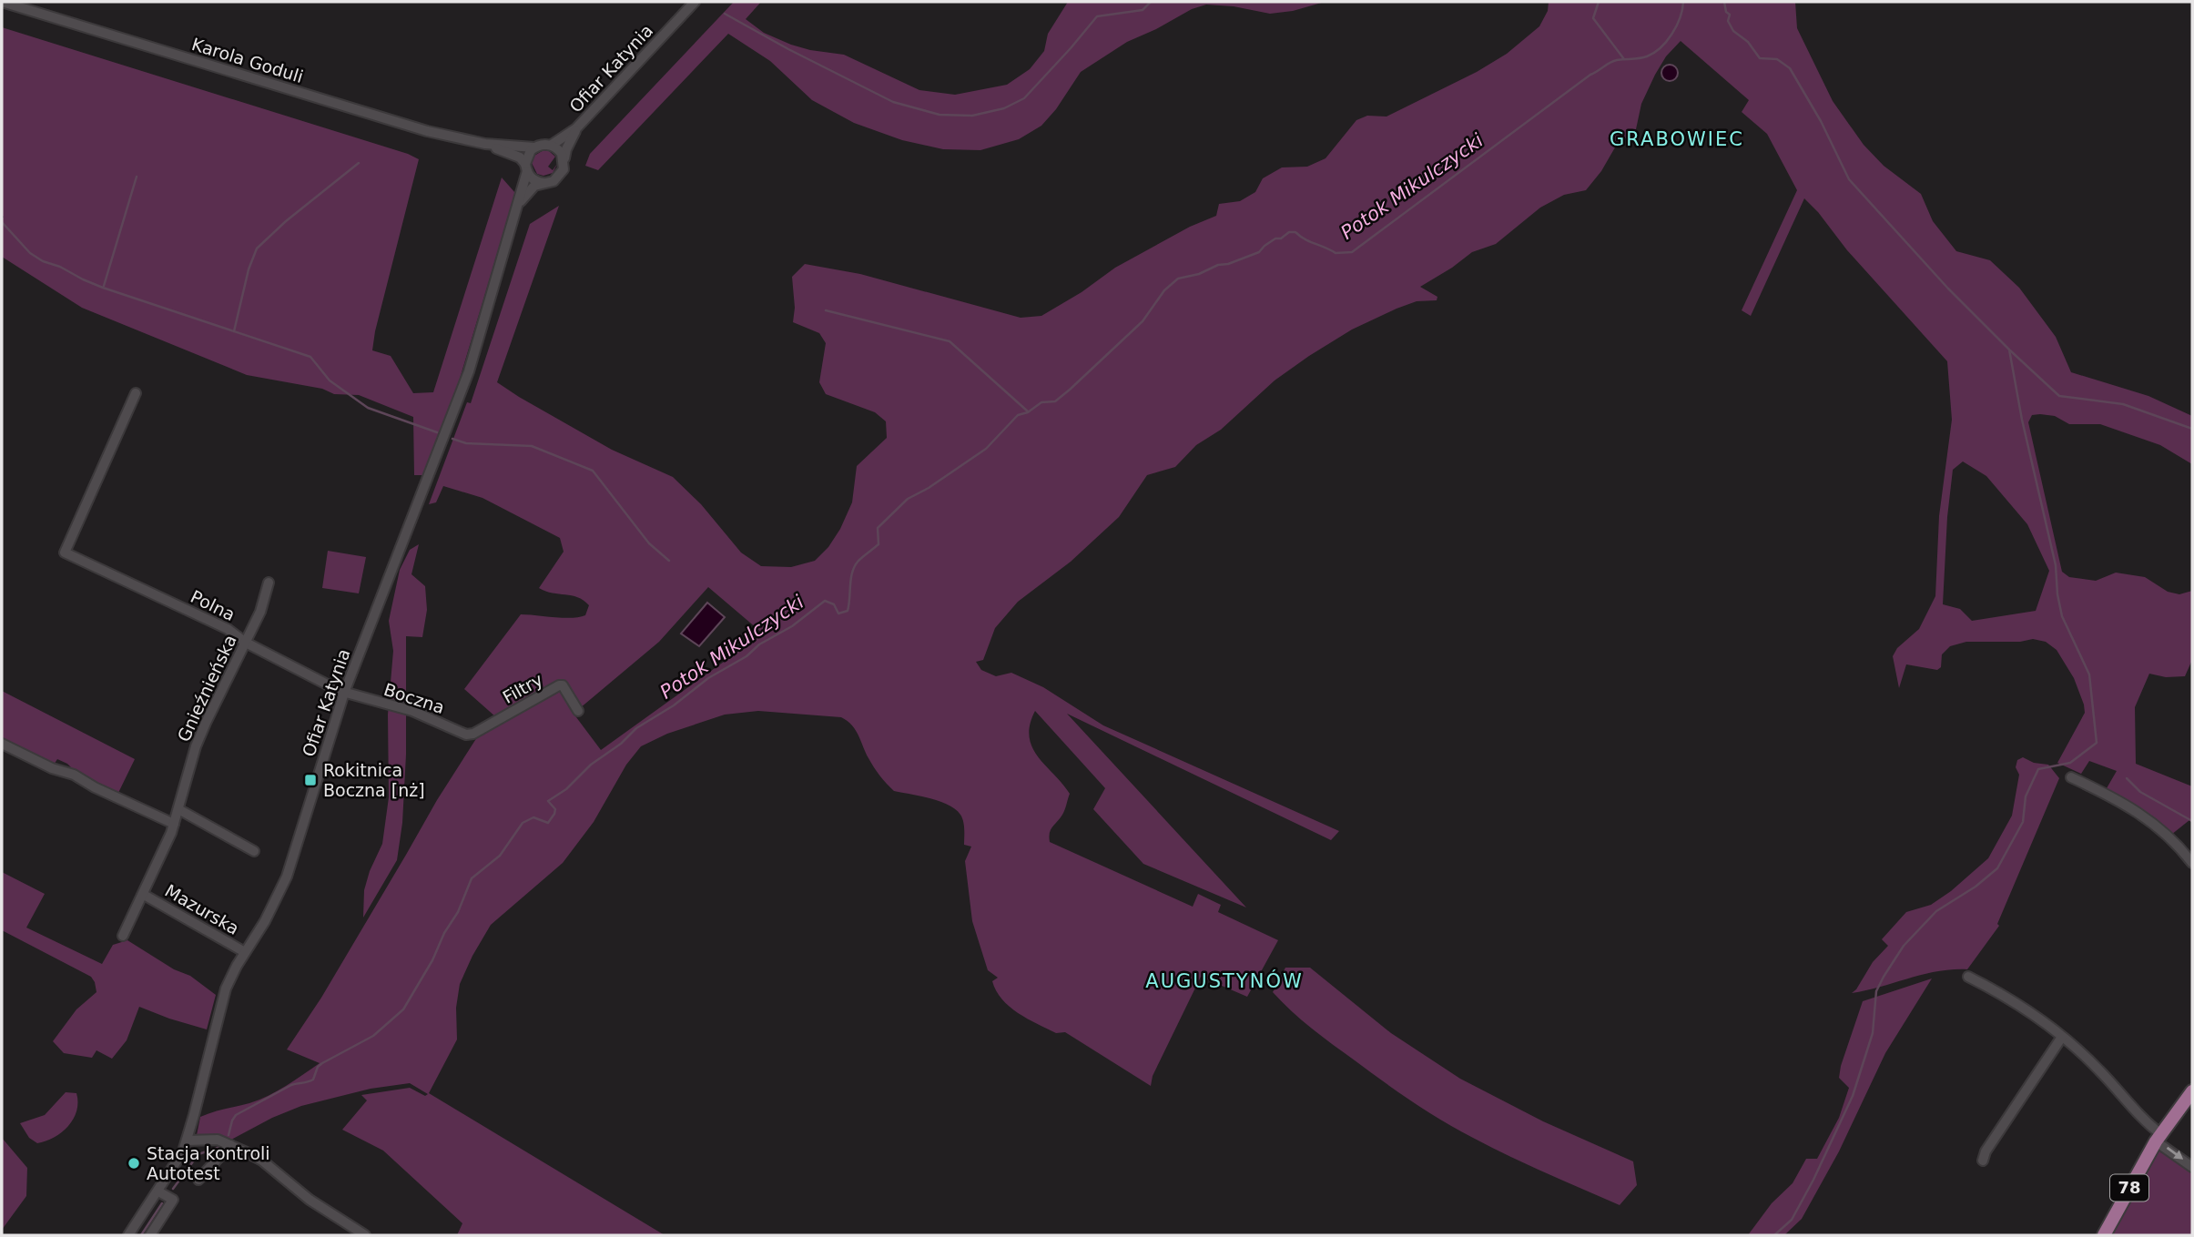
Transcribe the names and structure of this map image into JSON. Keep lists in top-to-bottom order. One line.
{"streets":{"main road":["78"],"street":["Karola Goduli","Ofiar Katynia","Polna","Gnieźnieńska","Filtry","Boczna","Mazurska"]},"crossings":[["Karola Goduli","Ofiar Katynia"],["Ofiar Katynia","Polna"],["Ofiar Katynia","Boczna"],["Ofiar Katynia","Mazurska"],["Polna","Gnieźnieńska"],["Polna","Boczna"],["Gnieźnieńska","Mazurska"],["Filtry","Boczna"]],"districts":["GRABOWIEC","AUGUSTYNÓW"],"water":["Potok Mikulczycki"],"places":{"transit":["Rokitnica Boczna [nż]"],"other":["Stacja kontroli Autotest"]}}
